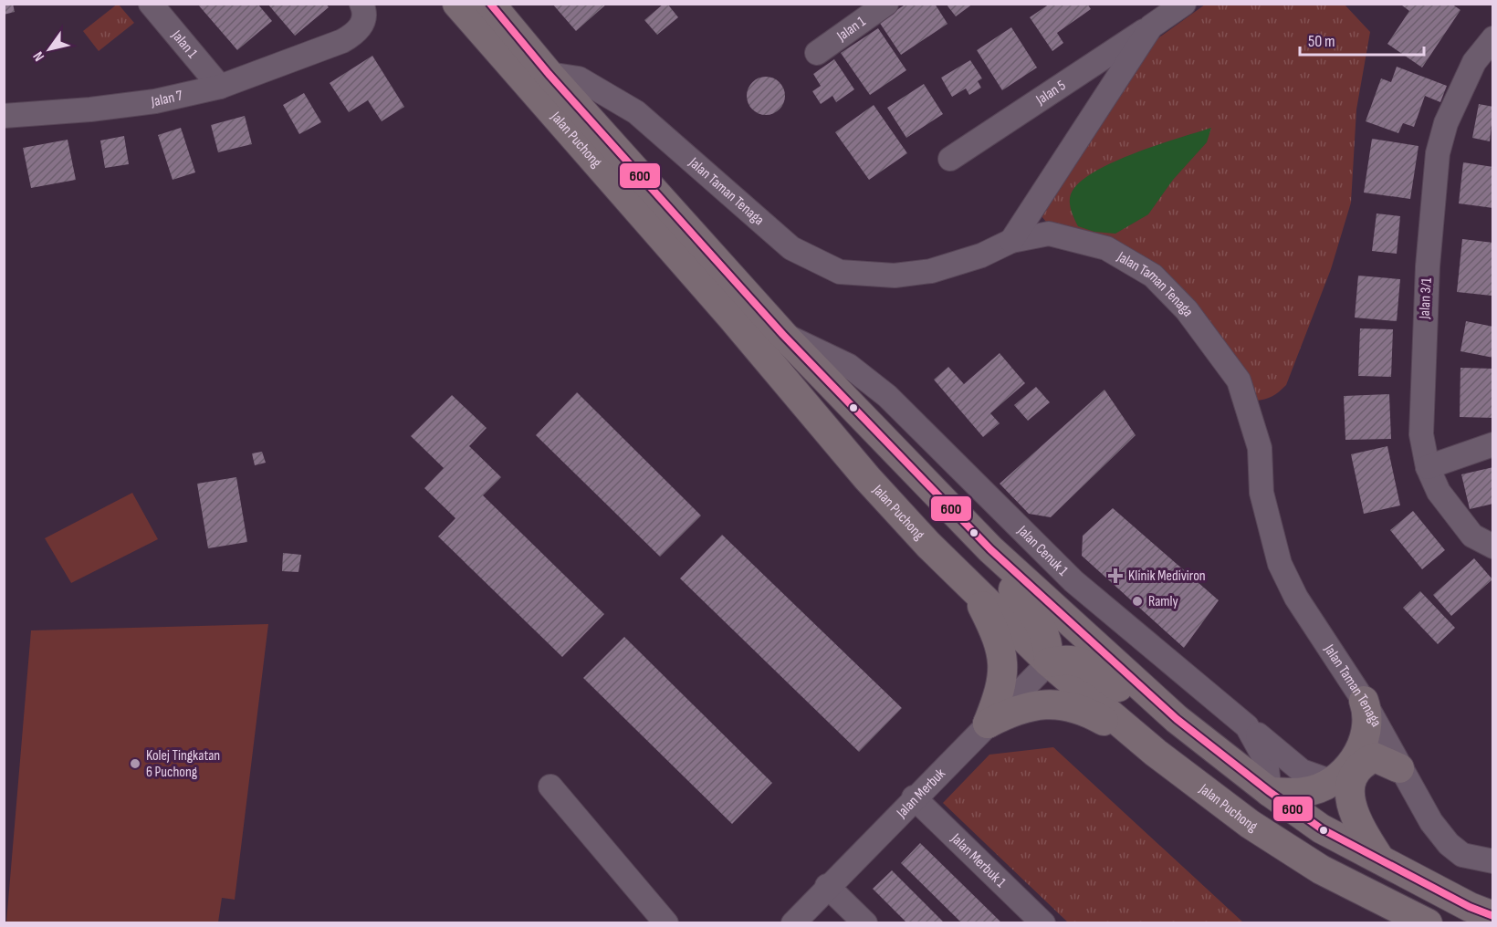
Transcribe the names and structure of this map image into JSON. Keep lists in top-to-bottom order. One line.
{"streets":{"main road":["Jalan Puchong"],"street":["Jalan 1","Jalan 5","Jalan 7","Jalan Taman Tenaga","Jalan 3/1","Jalan Cenuk 1","Jalan Merbuk","Jalan Merbuk 1"]},"crossings":[["Jalan 1","Jalan 7"],["Jalan 5","Jalan Taman Tenaga"],["Jalan Puchong","Jalan Taman Tenaga"],["Jalan Puchong","Jalan Cenuk 1"],["Jalan Puchong","Jalan Merbuk"],["Jalan Merbuk","Jalan Merbuk 1"]],"places":{"health":["Klinik Mediviron"],"other":["Ramly","Kolej Tingkatan 6 Puchong"]},"lines":["transit line 600"],"scale_bar":"50 m","north":"bottom left"}
